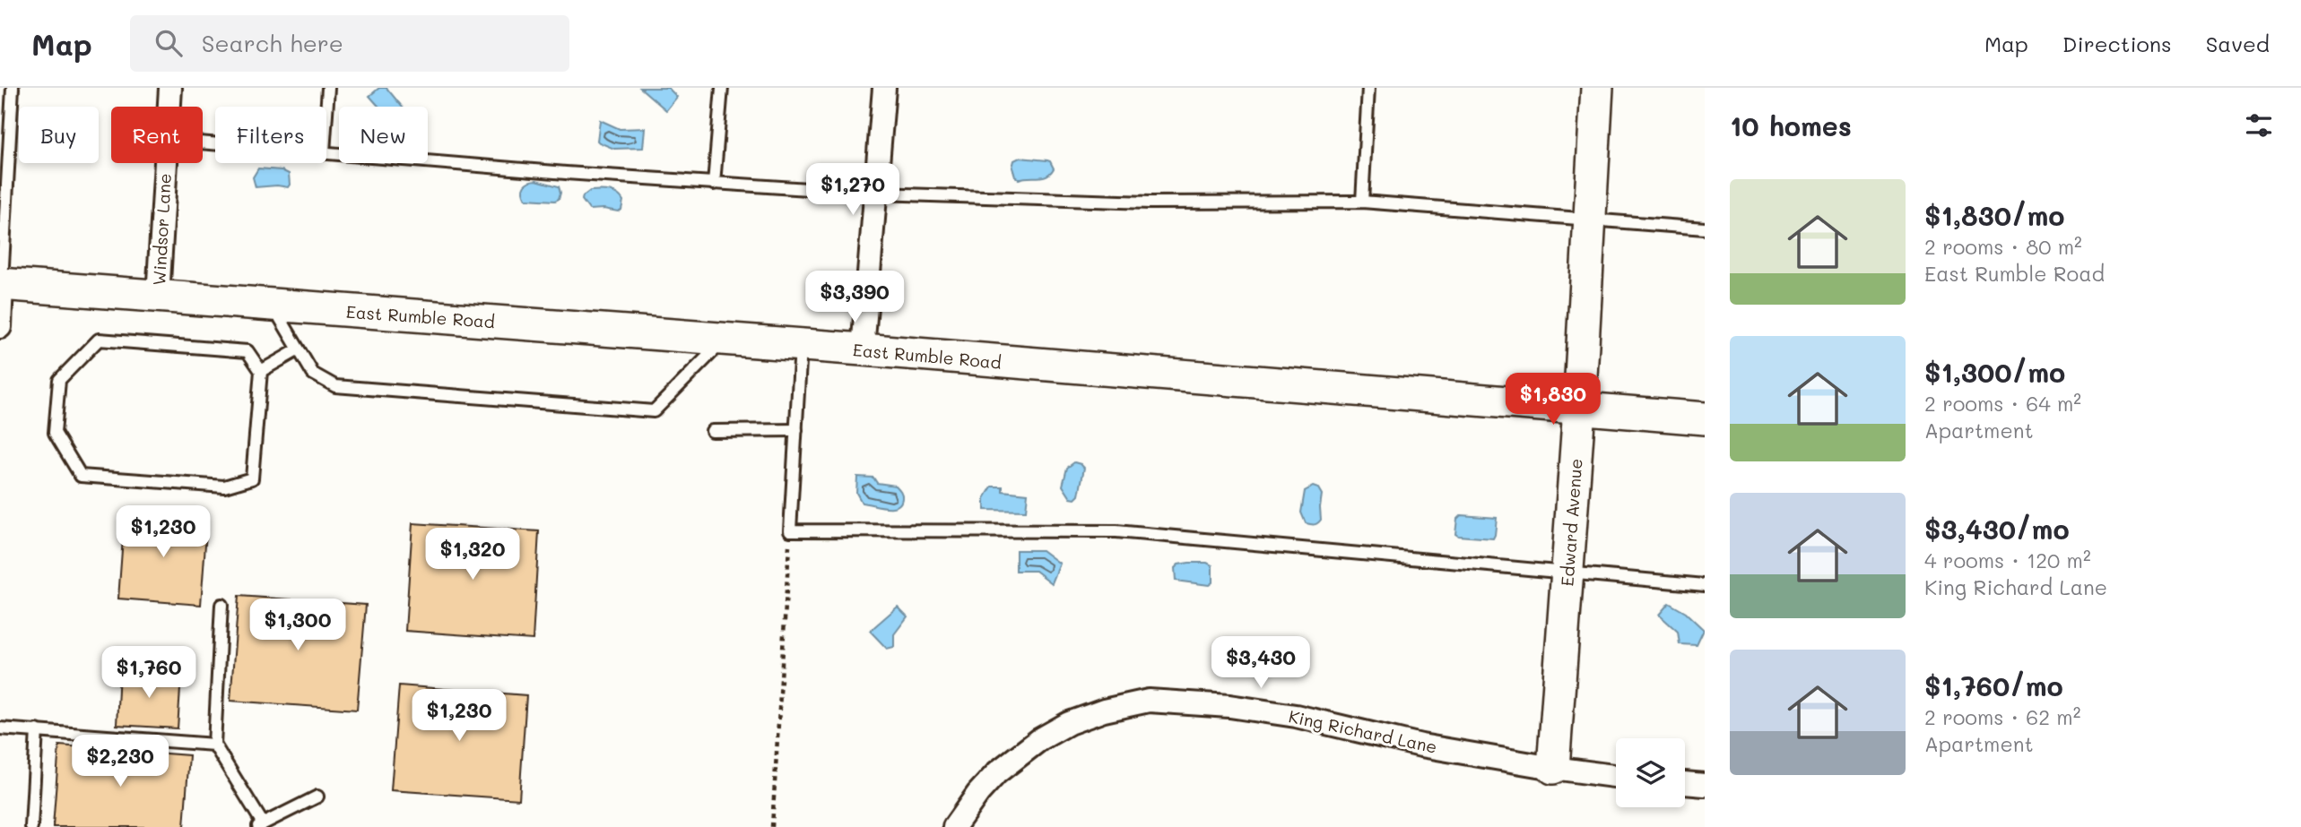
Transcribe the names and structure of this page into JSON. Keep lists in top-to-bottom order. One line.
{"streets":{"street":["Windsor Lane","East Rumble Road","Edward Avenue","King Richard Lane"]},"crossings":[["Windsor Lane","East Rumble Road"],["East Rumble Road","Edward Avenue"],["Edward Avenue","King Richard Lane"]],"page":{"header":"Map","search":"Search here","nav":["Map","Directions","Saved"],"heading":"10 homes","chip":["Buy","Rent","Filters","New"],"price":["$1,270","$3,390","$1,830","$1,230","$1,320","$1,300","$3,430","$1,760","$1,230","$2,230"],"list":[{"name":"$1,830/mo","note":"2 rooms · 80 m² · East Rumble Road"},{"name":"$1,300/mo","note":"2 rooms · 64 m² · Apartment"},{"name":"$3,430/mo","note":"4 rooms · 120 m² · King Richard Lane"},{"name":"$1,760/mo","note":"2 rooms · 62 m² · Apartment"}]}}
